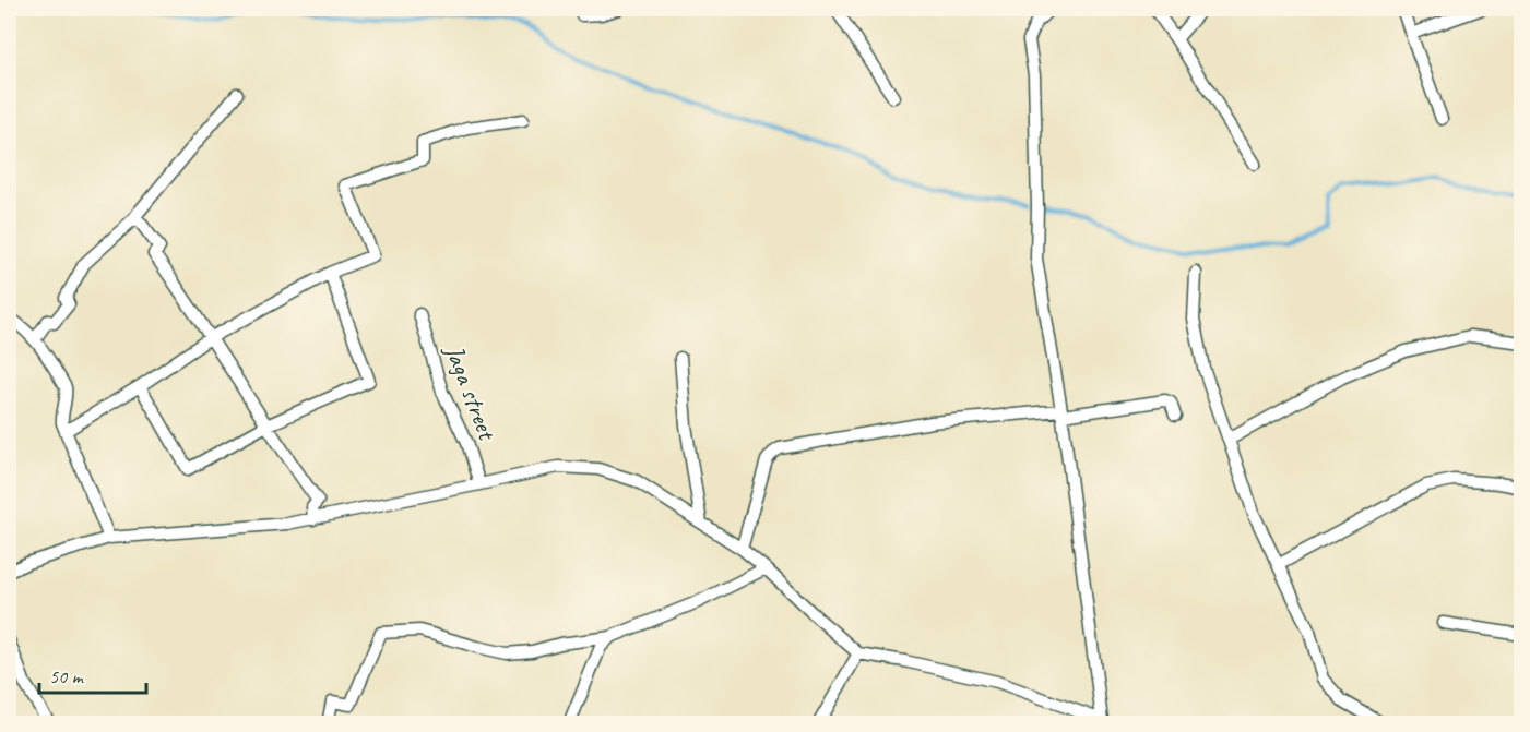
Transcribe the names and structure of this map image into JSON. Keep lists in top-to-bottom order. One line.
{"streets":{"street":["Jaga street"]},"scale_bar":"50 m"}
